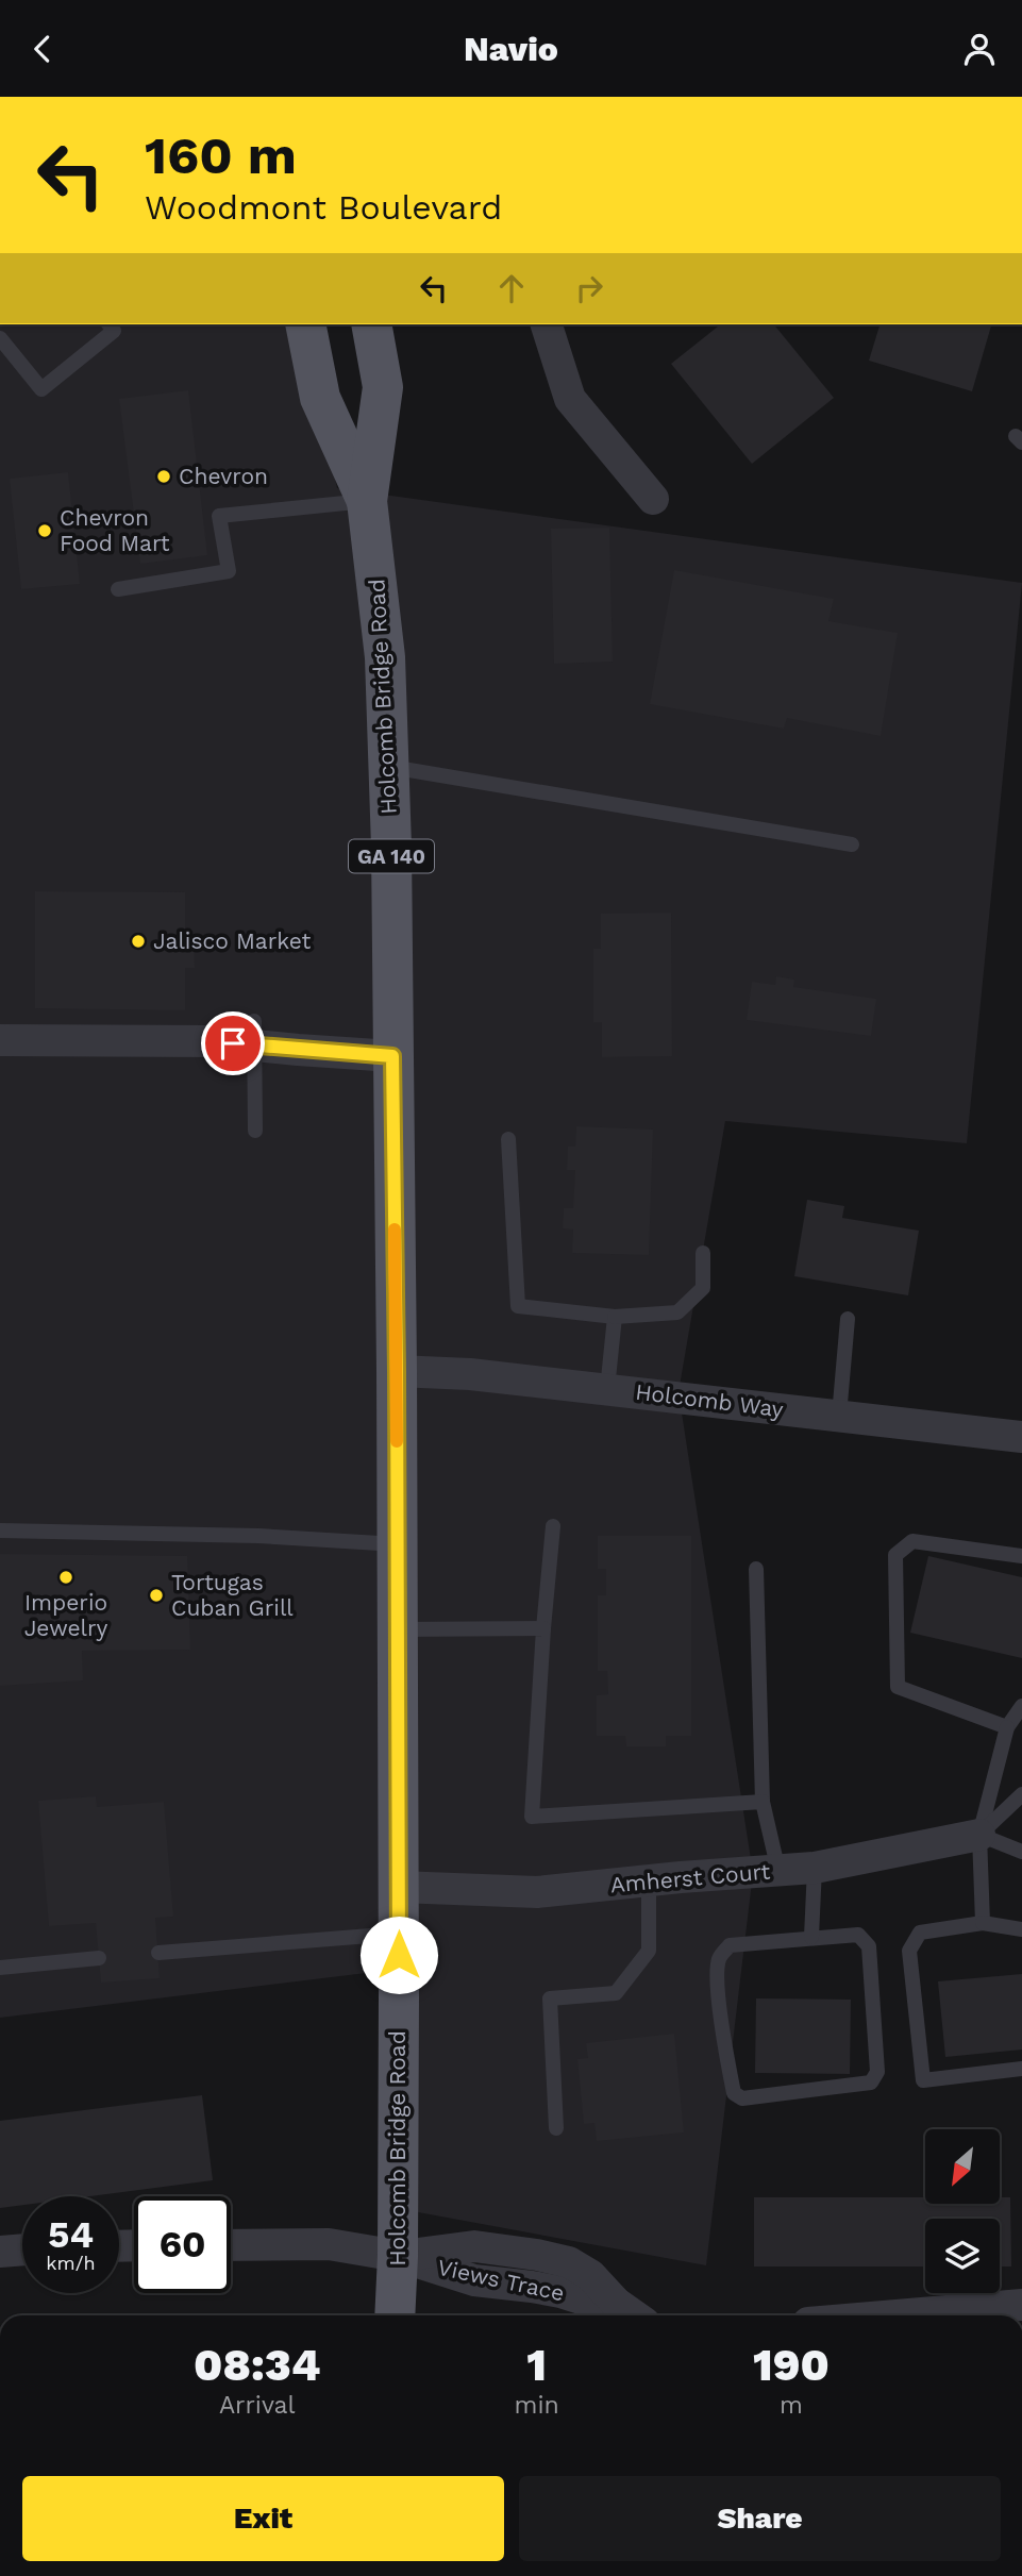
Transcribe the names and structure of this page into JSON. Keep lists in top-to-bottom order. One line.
{"streets":{"main road":["Holcomb Bridge Road","GA 140"],"street":["Holcomb Way","Amherst Court","Views Trace"]},"crossings":[["Holcomb Bridge Road","Holcomb Way"],["Holcomb Bridge Road","Amherst Court"],["Holcomb Bridge Road","Views Trace"]],"places":["Chevron","Chevron Food Mart","Jalisco Market","Imperio Jewelry","Tortugas Cuban Grill"],"north":"bottom left","page":{"header":"Navio","turn":["160 m","Woodmont Boulevard"],"speed":"54 km/h","limit":"60","eta":["08:34","Arrival","1","min","190","m"],"buttons":["Exit","Share"]}}
